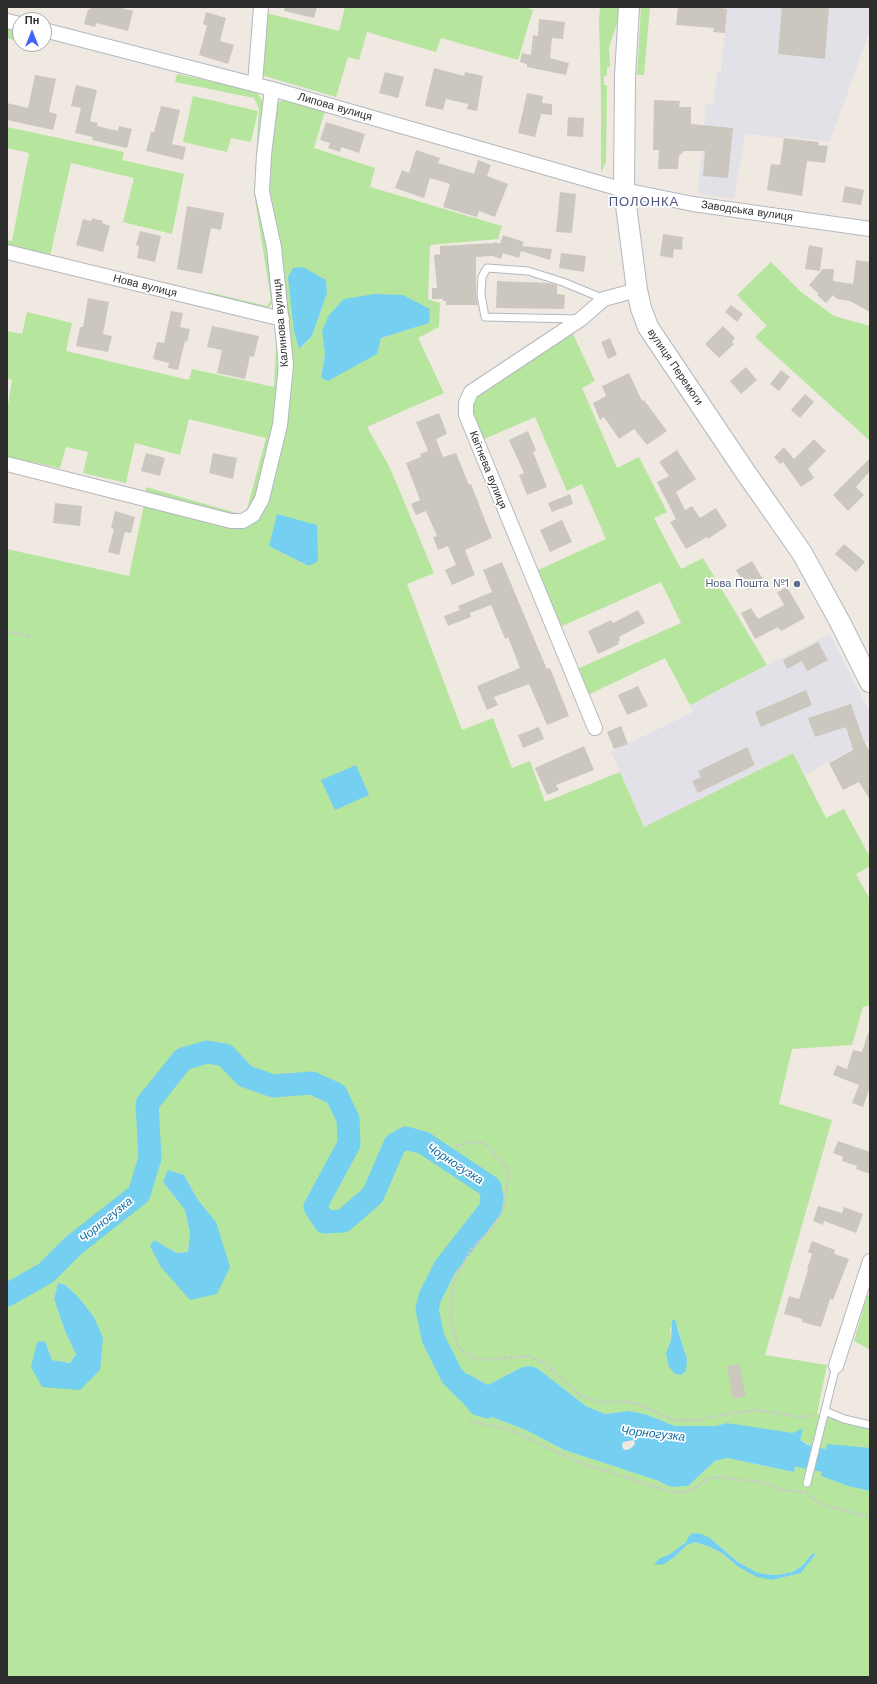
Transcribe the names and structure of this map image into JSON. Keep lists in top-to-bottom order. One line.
{"streets":{"main road":["вулиця Перемоги"],"street":["Липова вулиця","Заводська вулиця","Нова вулиця","Калинова вулиця","Квітнева вулиця"]},"crossings":[["Липова вулиця","Заводська вулиця"],["Липова вулиця","Калинова вулиця"],["Липова вулиця","вулиця Перемоги"],["Заводська вулиця","вулиця Перемоги"],["Нова вулиця","Калинова вулиця"],["вулиця Перемоги","Квітнева вулиця"]],"districts":["ПОЛОНКА"],"water":["Чорногузка"],"places":["Нова Пошта №1"],"north":"top"}
